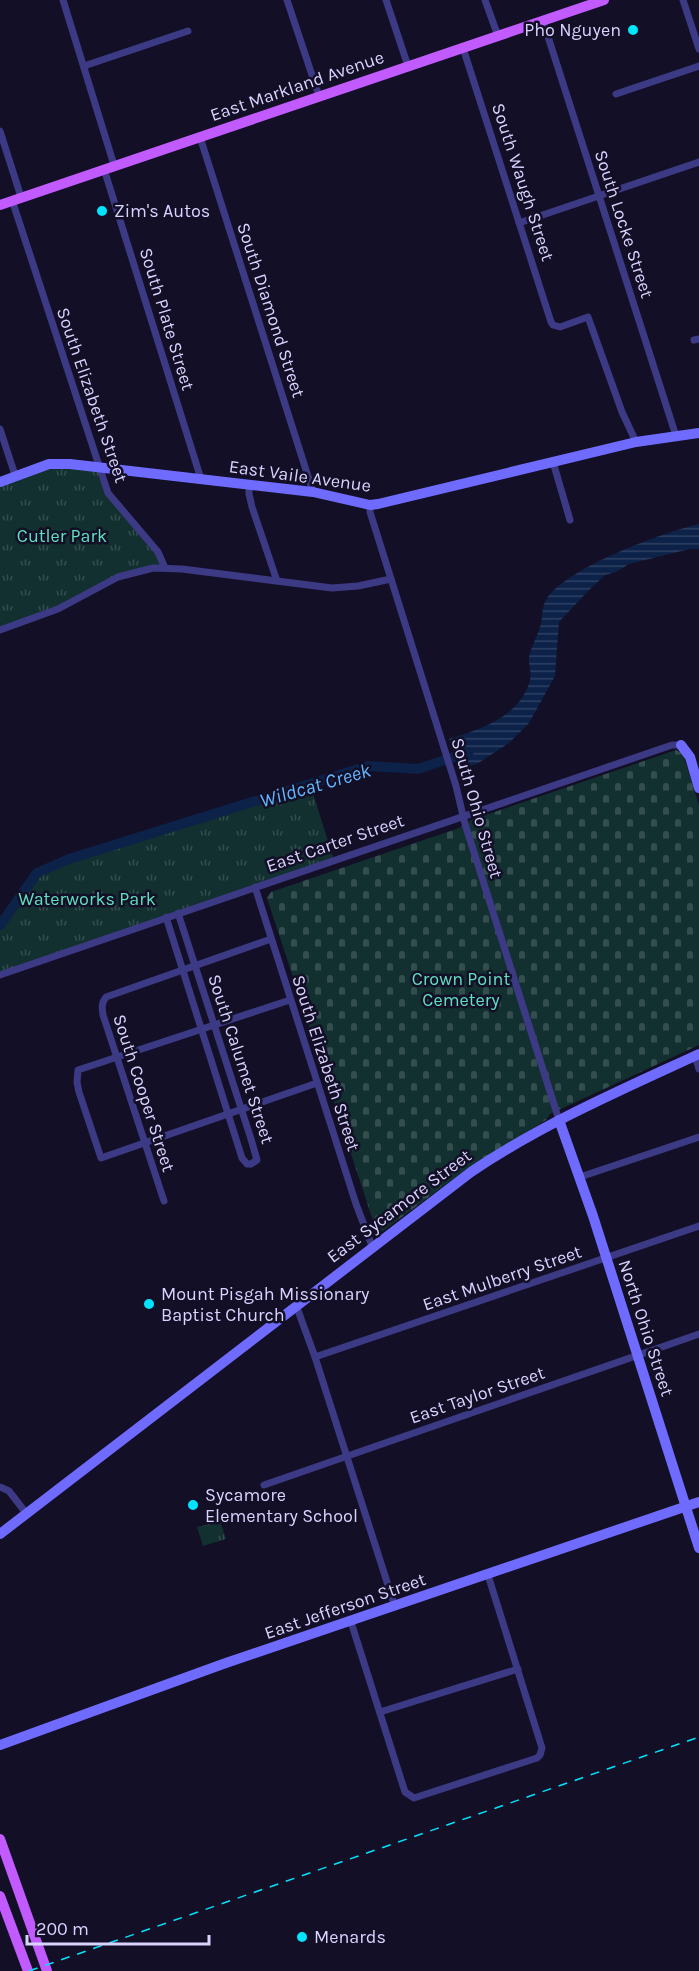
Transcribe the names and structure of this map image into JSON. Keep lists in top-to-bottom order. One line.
{"streets":{"main road":["East Markland Avenue"],"street":["South Waugh Street","South Locke Street","South Diamond Street","South Plate Street","South Elizabeth Street","East Vaile Avenue","South Ohio Street","East Carter Street","South Calumet Street","South Cooper Street","East Sycamore Street","East Mulberry Street","North Ohio Street","East Taylor Street","East Jefferson Street"]},"crossings":[["East Markland Avenue","South Waugh Street"],["East Markland Avenue","South Locke Street"],["East Markland Avenue","South Diamond Street"],["East Markland Avenue","South Plate Street"],["East Markland Avenue","South Elizabeth Street"],["South Waugh Street","East Vaile Avenue"],["South Locke Street","East Vaile Avenue"],["South Diamond Street","East Vaile Avenue"],["South Plate Street","East Vaile Avenue"],["South Elizabeth Street","East Vaile Avenue"],["South Elizabeth Street","East Carter Street"],["South Elizabeth Street","South Cooper Street"],["South Elizabeth Street","East Sycamore Street"],["East Vaile Avenue","South Ohio Street"],["South Ohio Street","East Carter Street"],["South Ohio Street","East Sycamore Street"],["South Ohio Street","North Ohio Street"],["East Carter Street","South Calumet Street"],["South Calumet Street","South Cooper Street"],["East Sycamore Street","North Ohio Street"],["East Mulberry Street","North Ohio Street"],["North Ohio Street","East Taylor Street"],["North Ohio Street","East Jefferson Street"]],"water":["Wildcat Creek"],"parks":["Cutler Park","Waterworks Park","Crown Point Cemetery"],"places":["Pho Nguyen","Zim's Autos","Mount Pisgah Missionary Baptist Church","Sycamore Elementary School","Menards"],"scale_bar":"200 m"}
